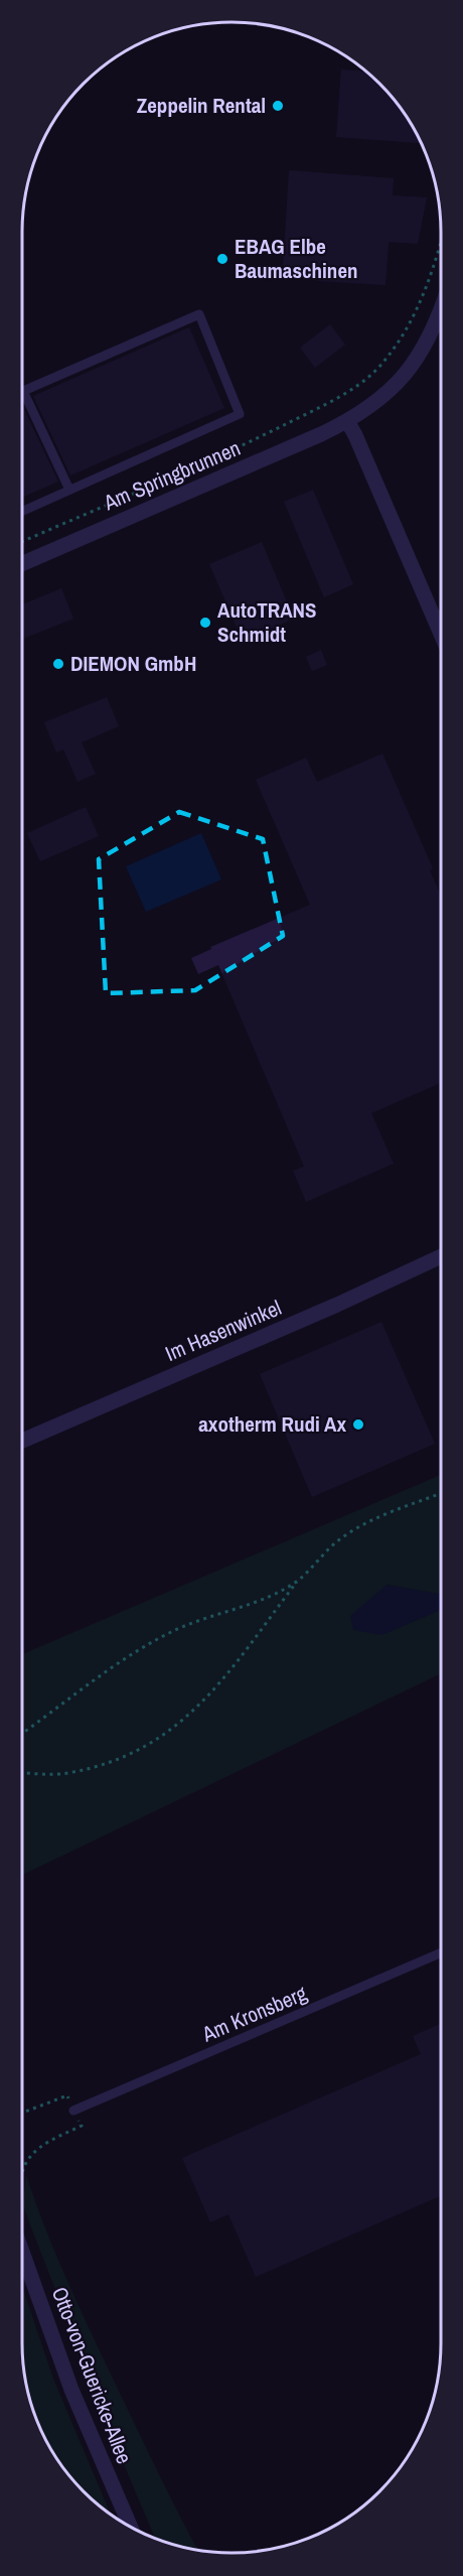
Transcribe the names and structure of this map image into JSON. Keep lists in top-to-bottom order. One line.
{"streets":{"street":["Am Springbrunnen","Im Hasenwinkel","Otto-von-Guericke-Allee"],"lane":["Am Kronsberg"]},"places":["Zeppelin Rental","EBAG Elbe Baumaschinen","AutoTRANS Schmidt","DIEMON GmbH","axotherm Rudi Ax"]}
